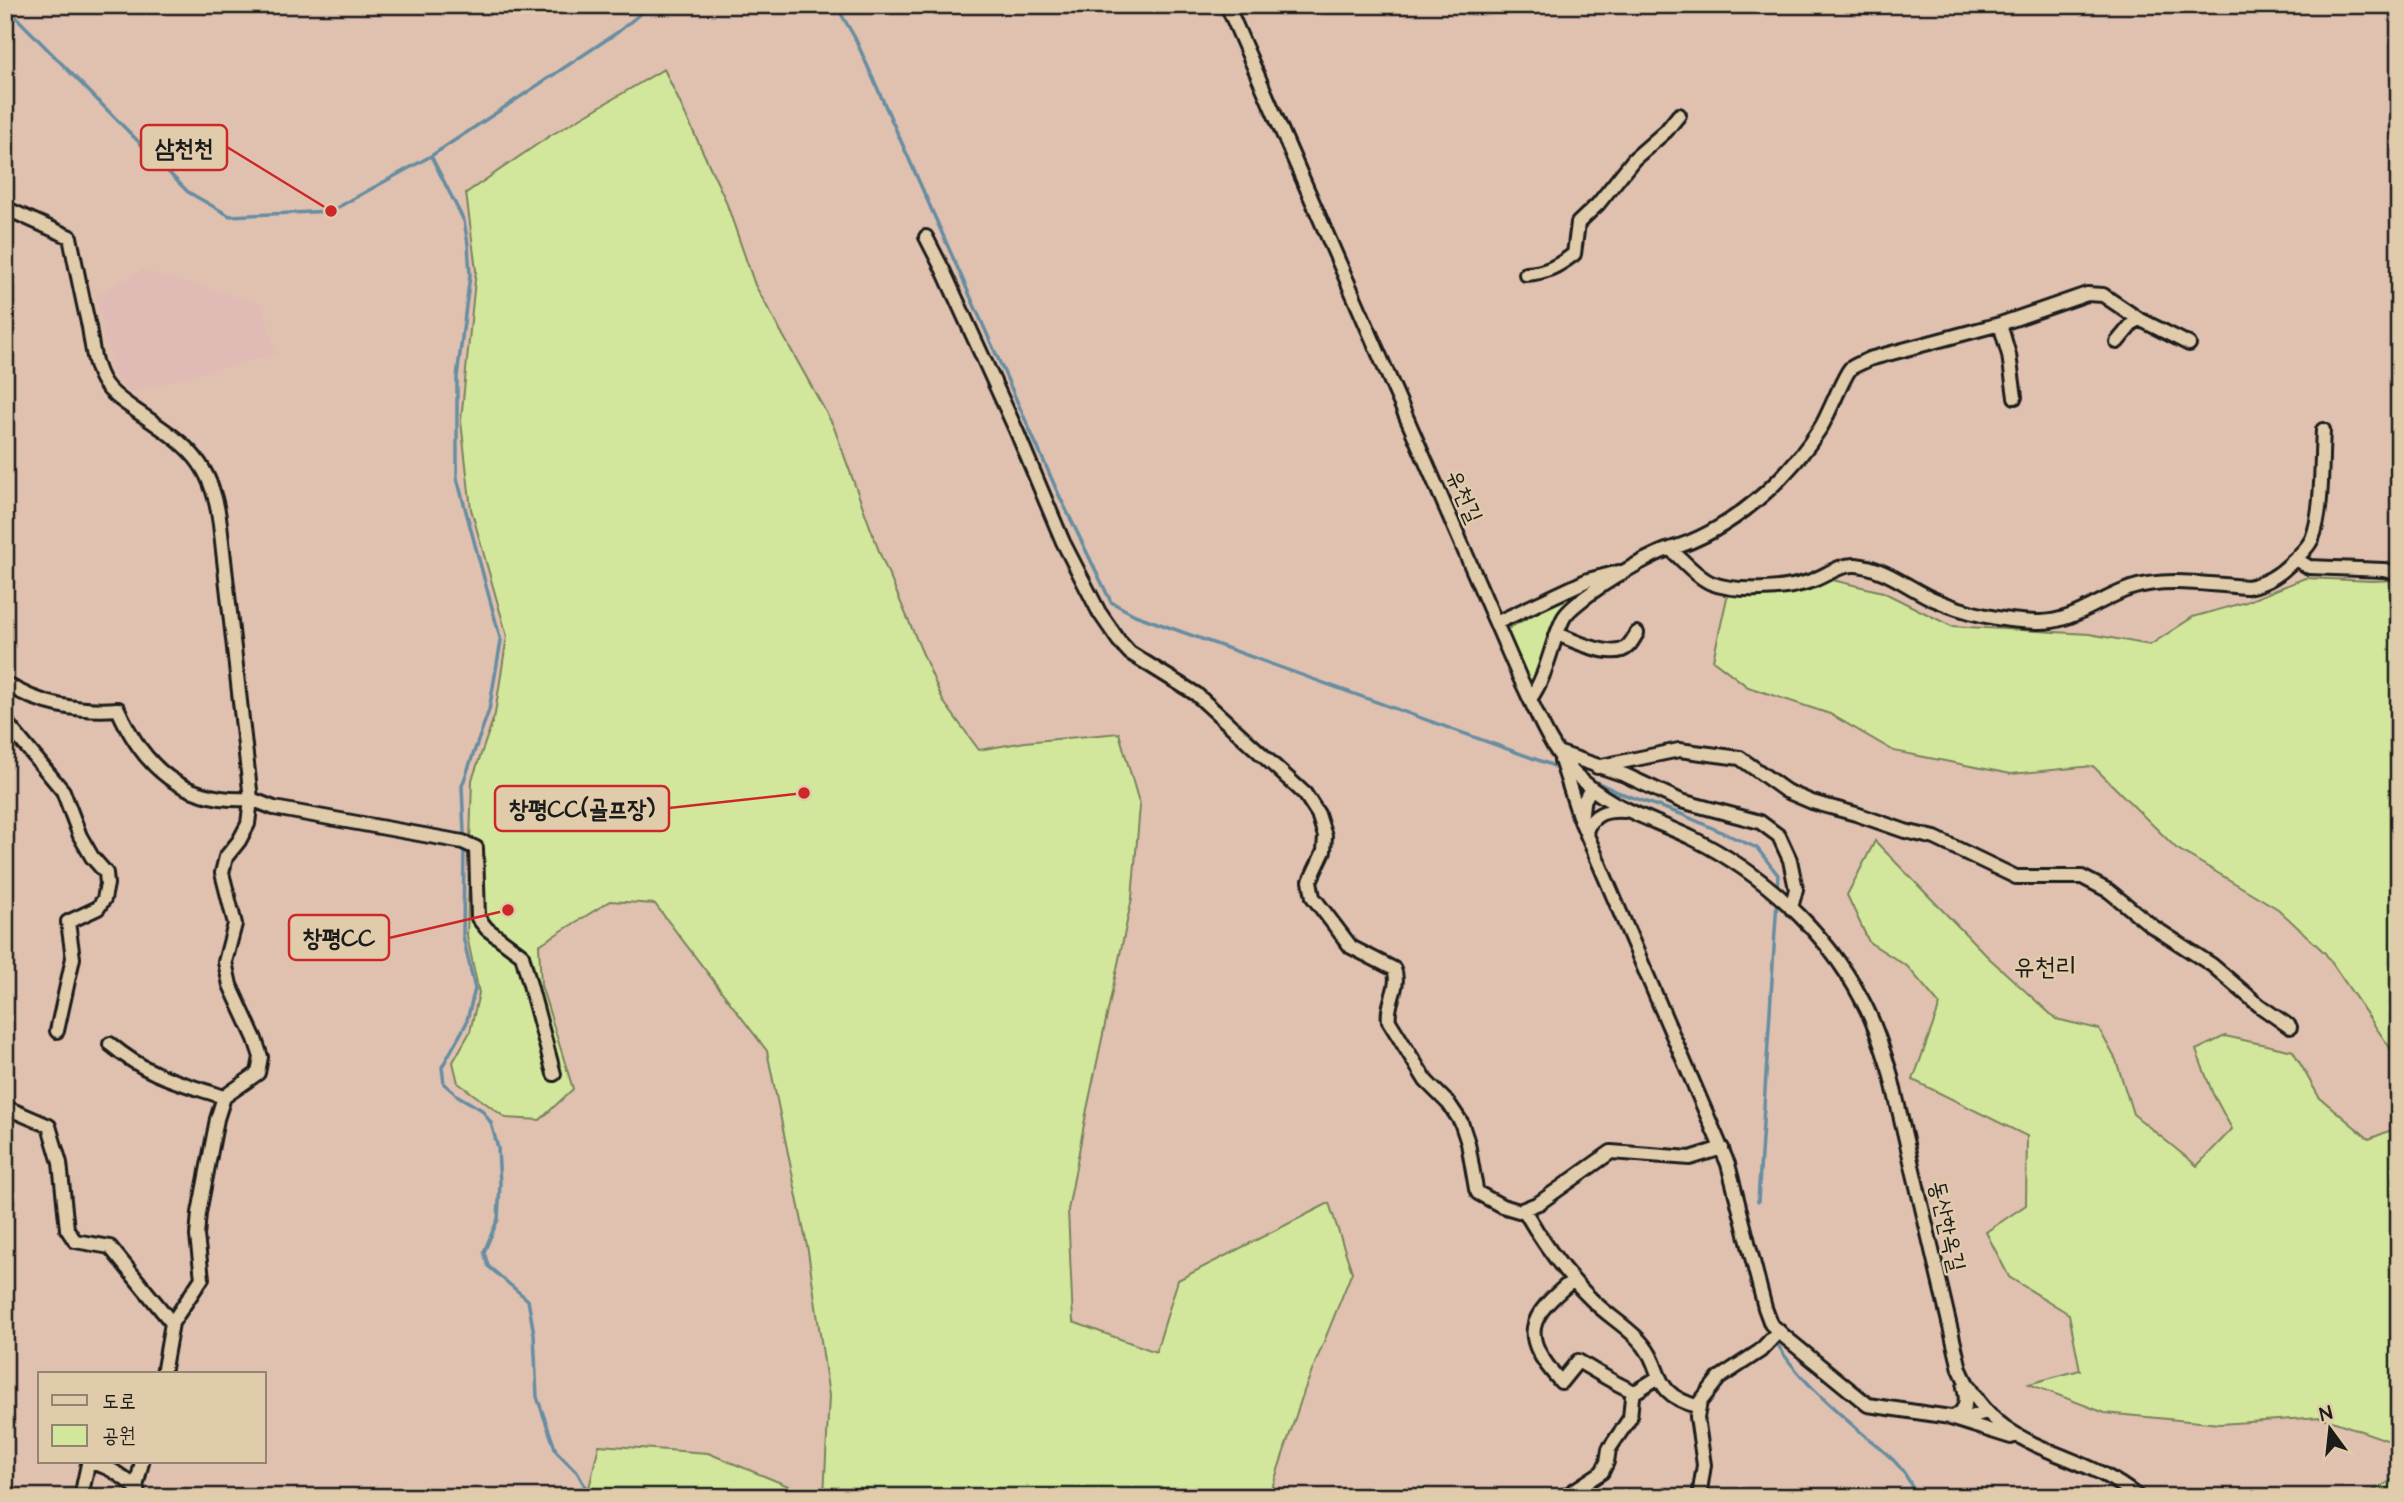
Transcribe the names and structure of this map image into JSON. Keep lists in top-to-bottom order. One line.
{"streets":{"street":["유천길","동산한옥길"]},"crossings":[["유천길","동산한옥길"]],"districts":["유천리"],"places":["삼천천","창평CC(골프장)","창평CC"],"legend":["도로","공원"],"north":"top"}
